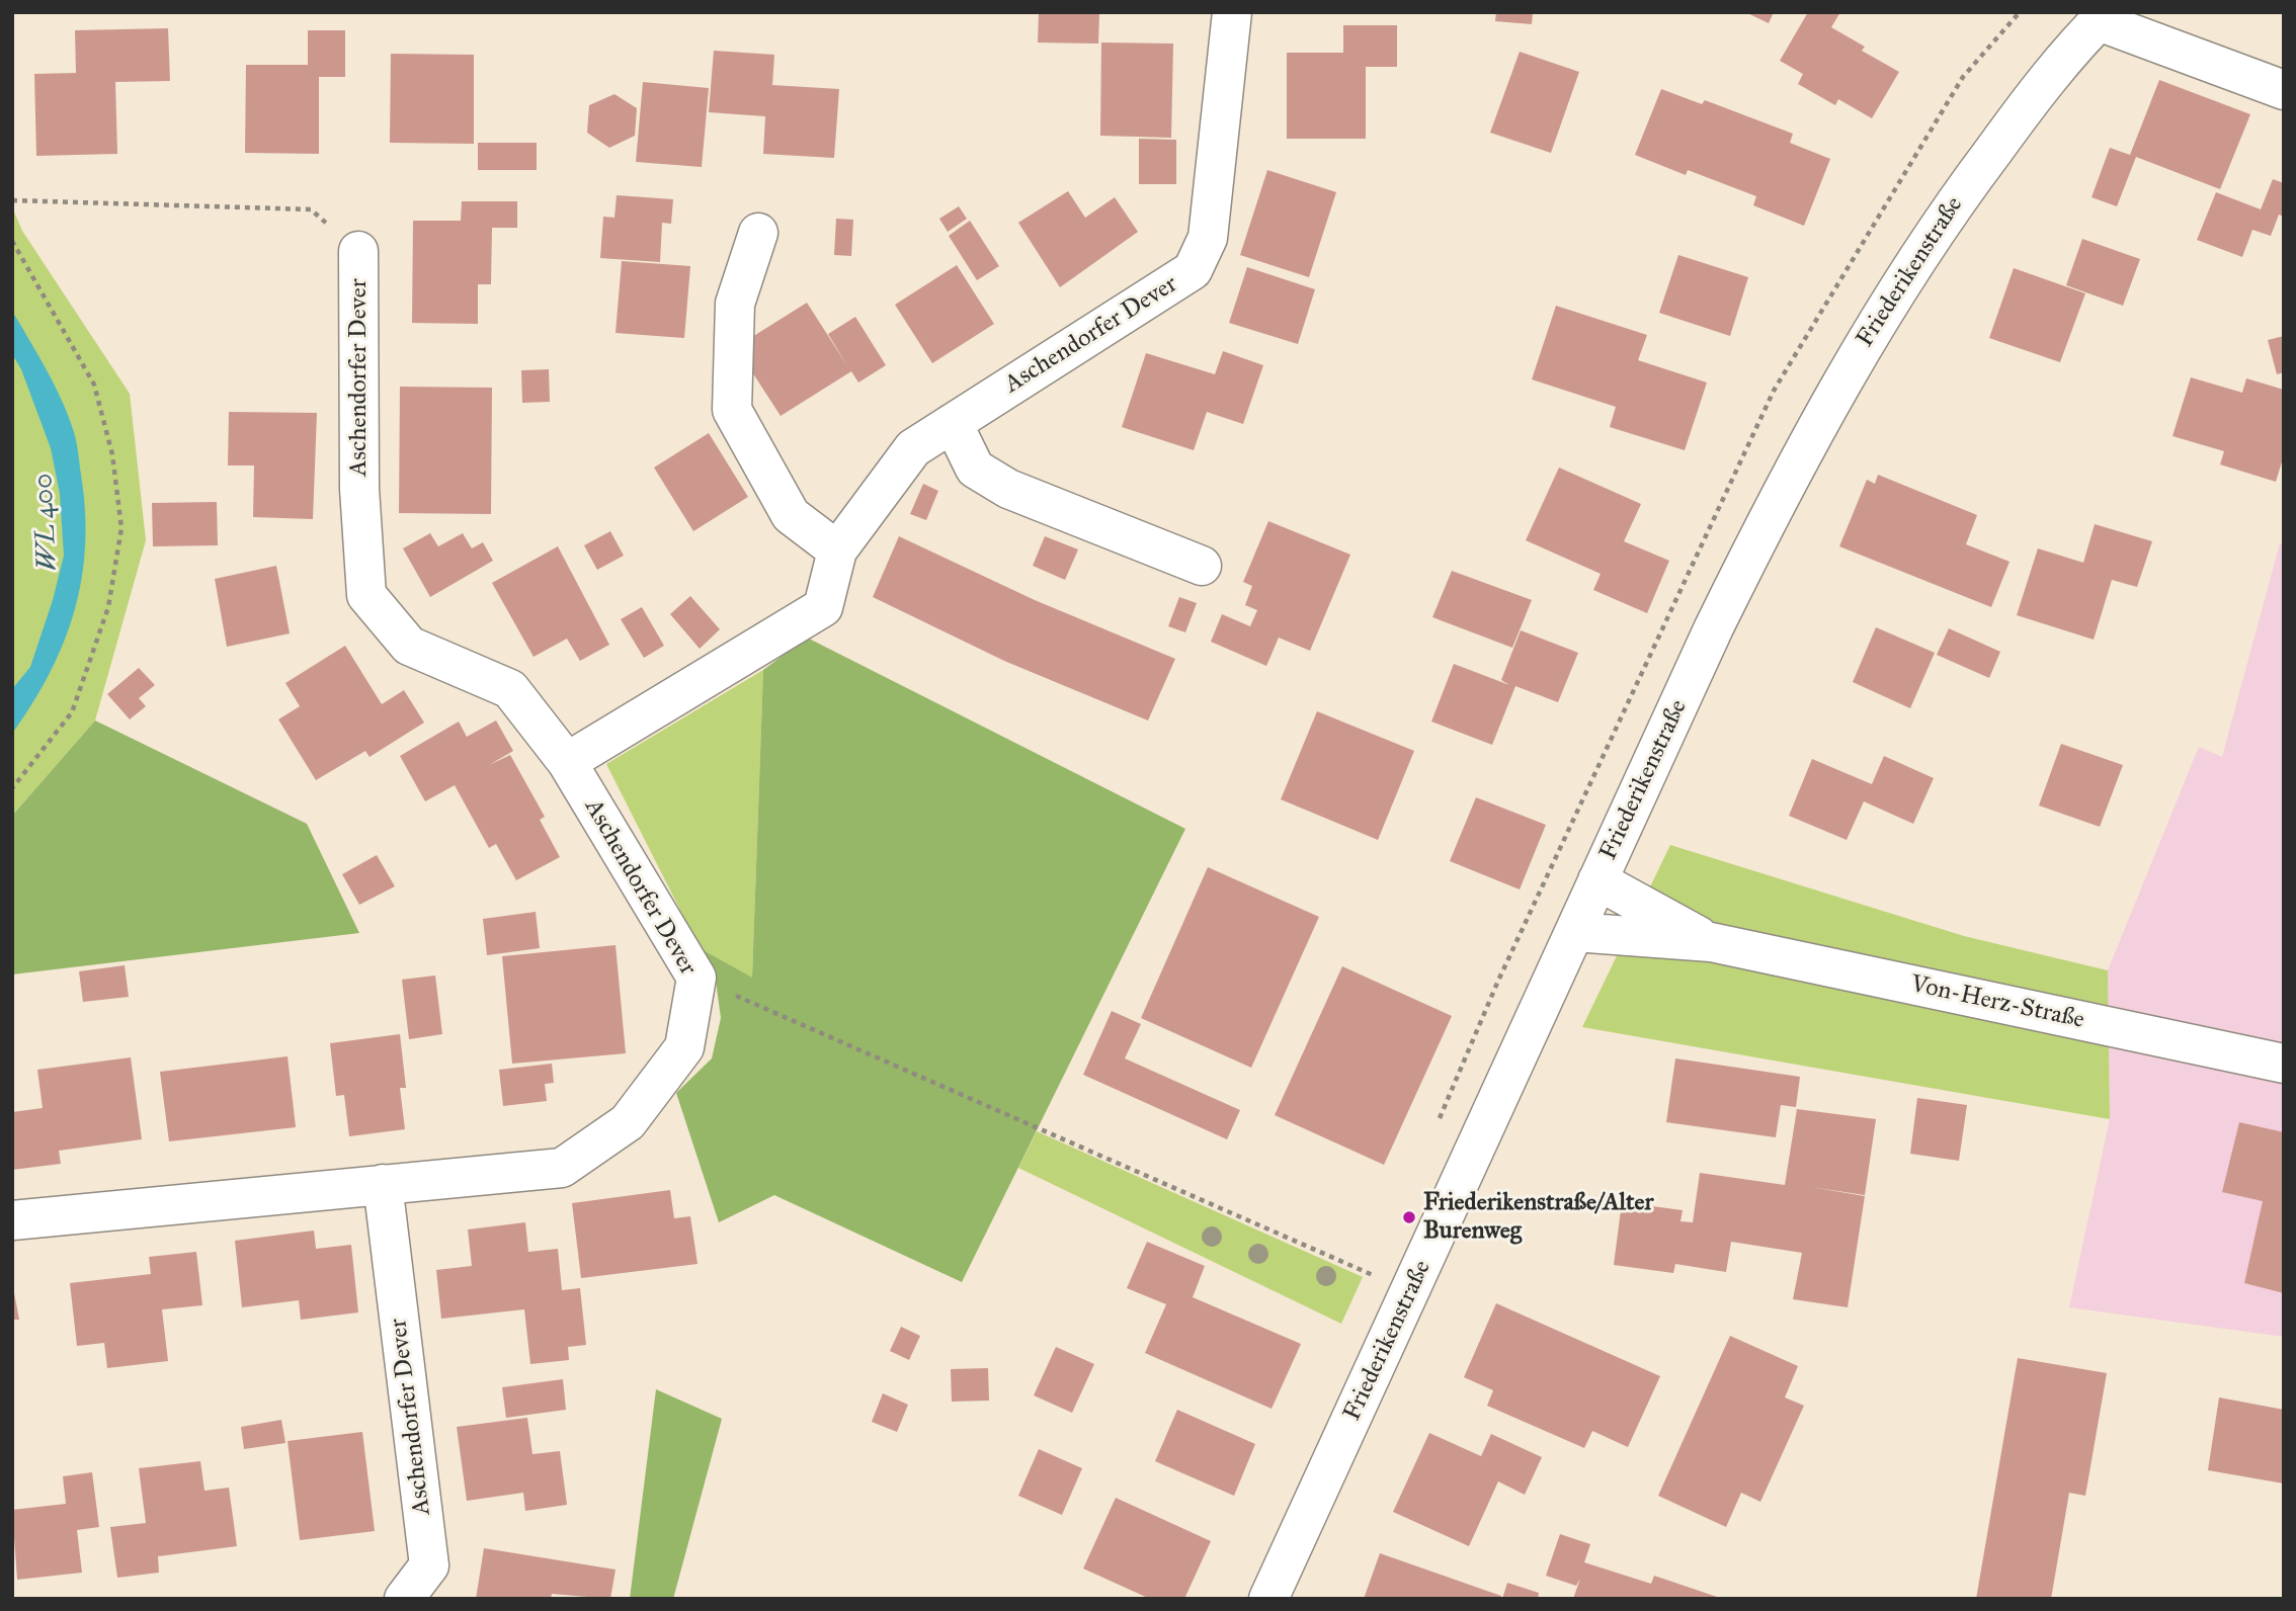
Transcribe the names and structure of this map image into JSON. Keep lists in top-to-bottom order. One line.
{"streets":{"street":["Friederikenstraße","Aschendorfer Dever","Von-Herz-Straße"]},"water":["WL 400"],"places":["Friederikenstraße/Alter Burenweg"]}
